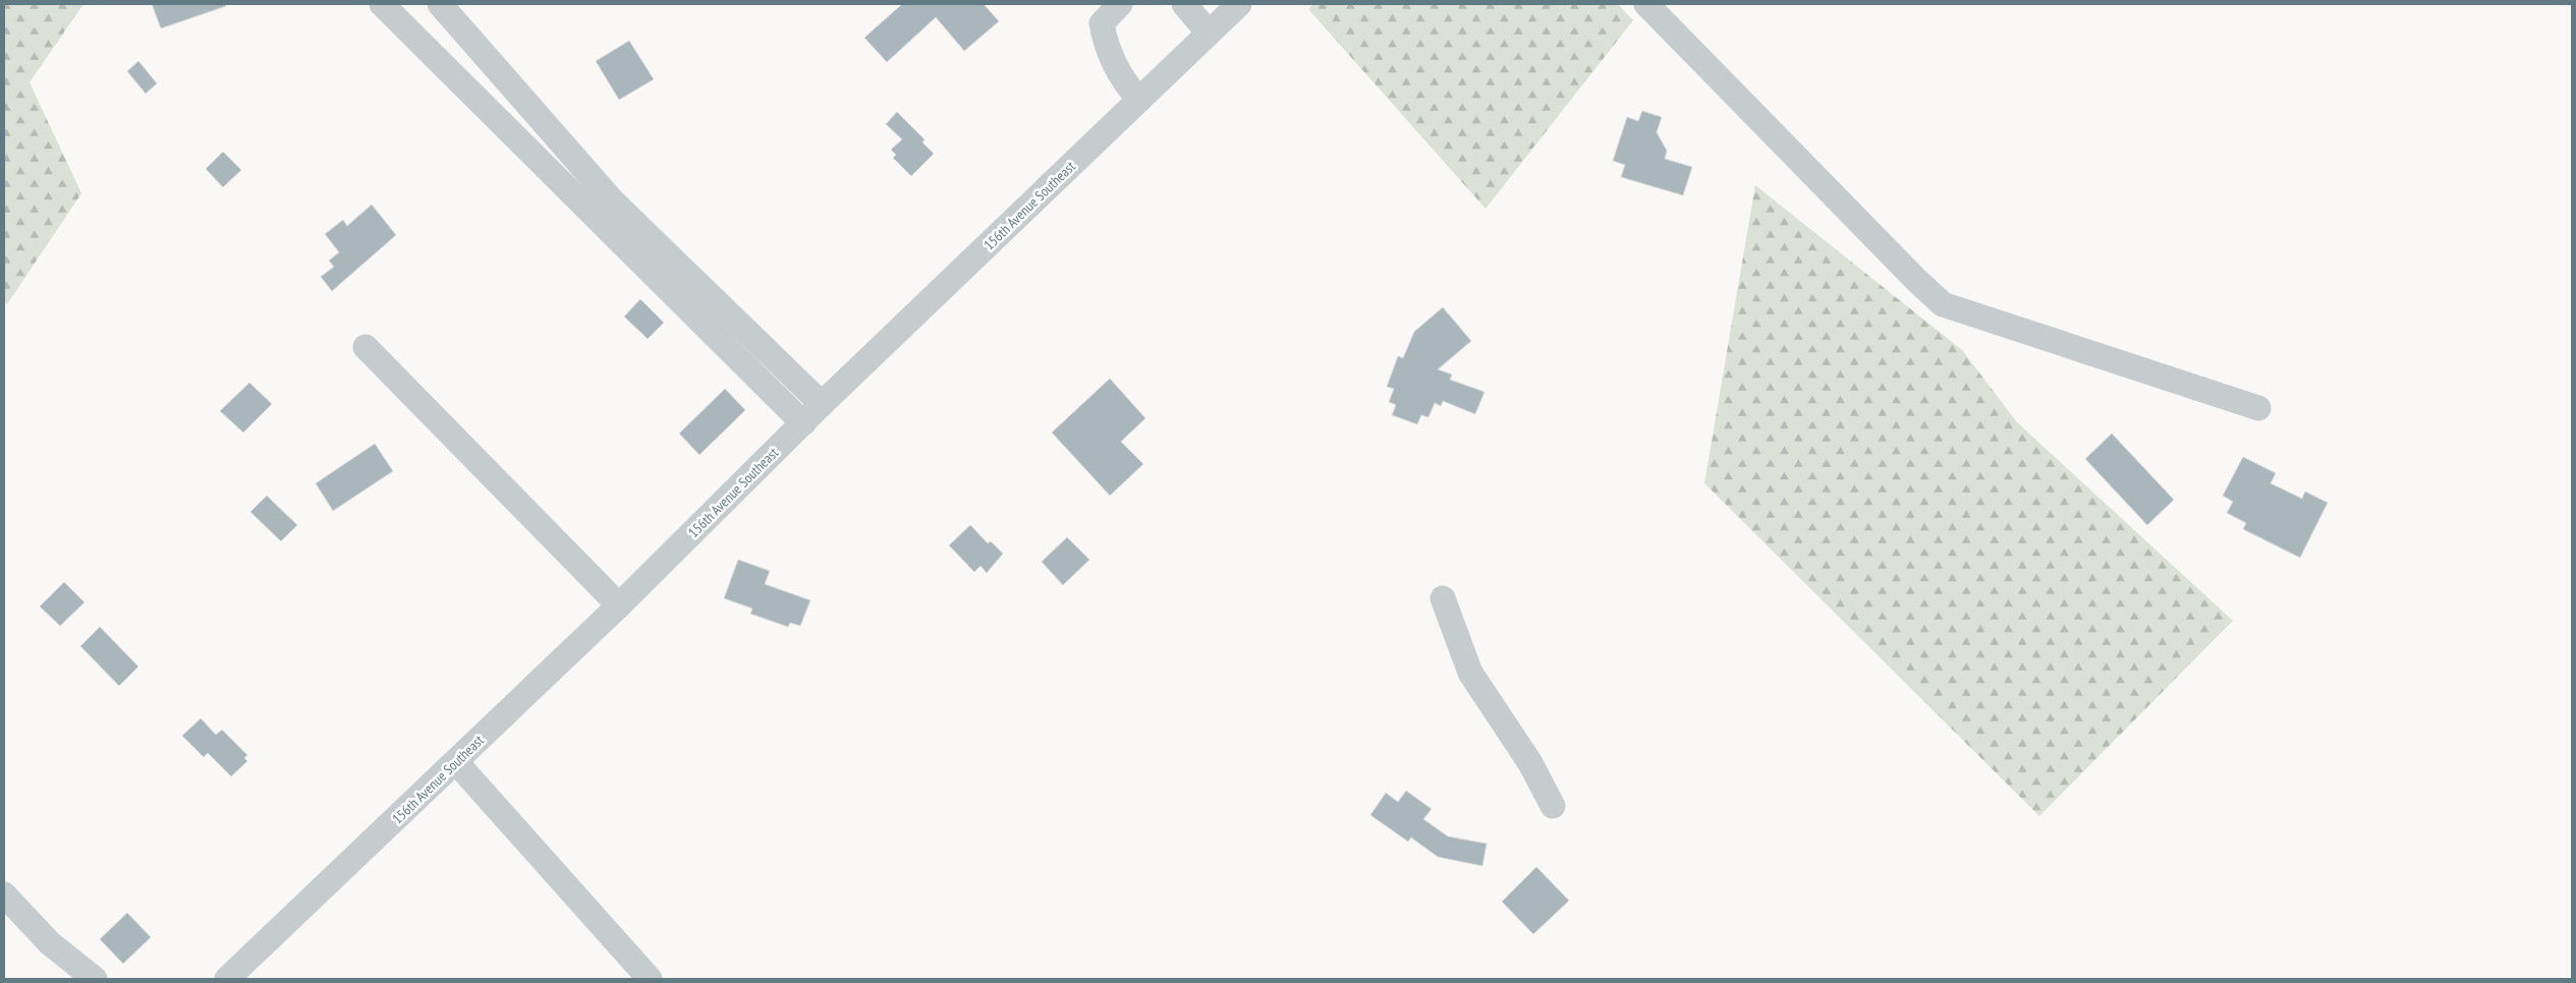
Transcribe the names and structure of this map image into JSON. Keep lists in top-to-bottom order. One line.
{"streets":{"street":["156th Avenue Southeast"]}}
